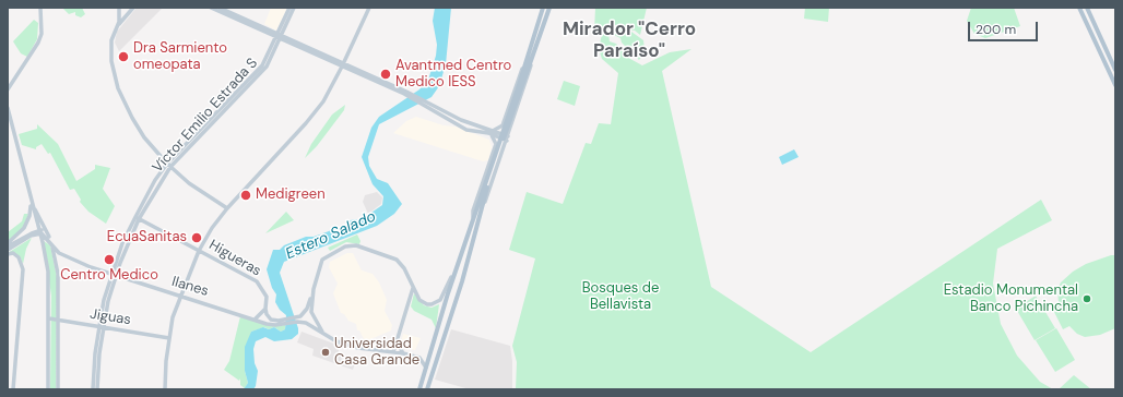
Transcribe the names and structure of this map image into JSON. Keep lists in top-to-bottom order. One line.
{"streets":{"street":["Víctor Emilio Estrada S","Higueras","Ilanes","Jiguas"]},"crossings":[["Víctor Emilio Estrada S","Higueras"],["Víctor Emilio Estrada S","Ilanes"],["Víctor Emilio Estrada S","Jiguas"],["Higueras","Ilanes"]],"districts":["Mirador \"Cerro Paraíso\""],"water":["Estero Salado"],"parks":["Bosques de Bellavista"],"places":["Dra Sarmiento omeopata","Avantmed Centro Medico IESS","Medigreen","EcuaSanitas","Centro Medico","Estadio Monumental Banco Pichincha","Universidad Casa Grande"],"scale_bar":"200 m"}
